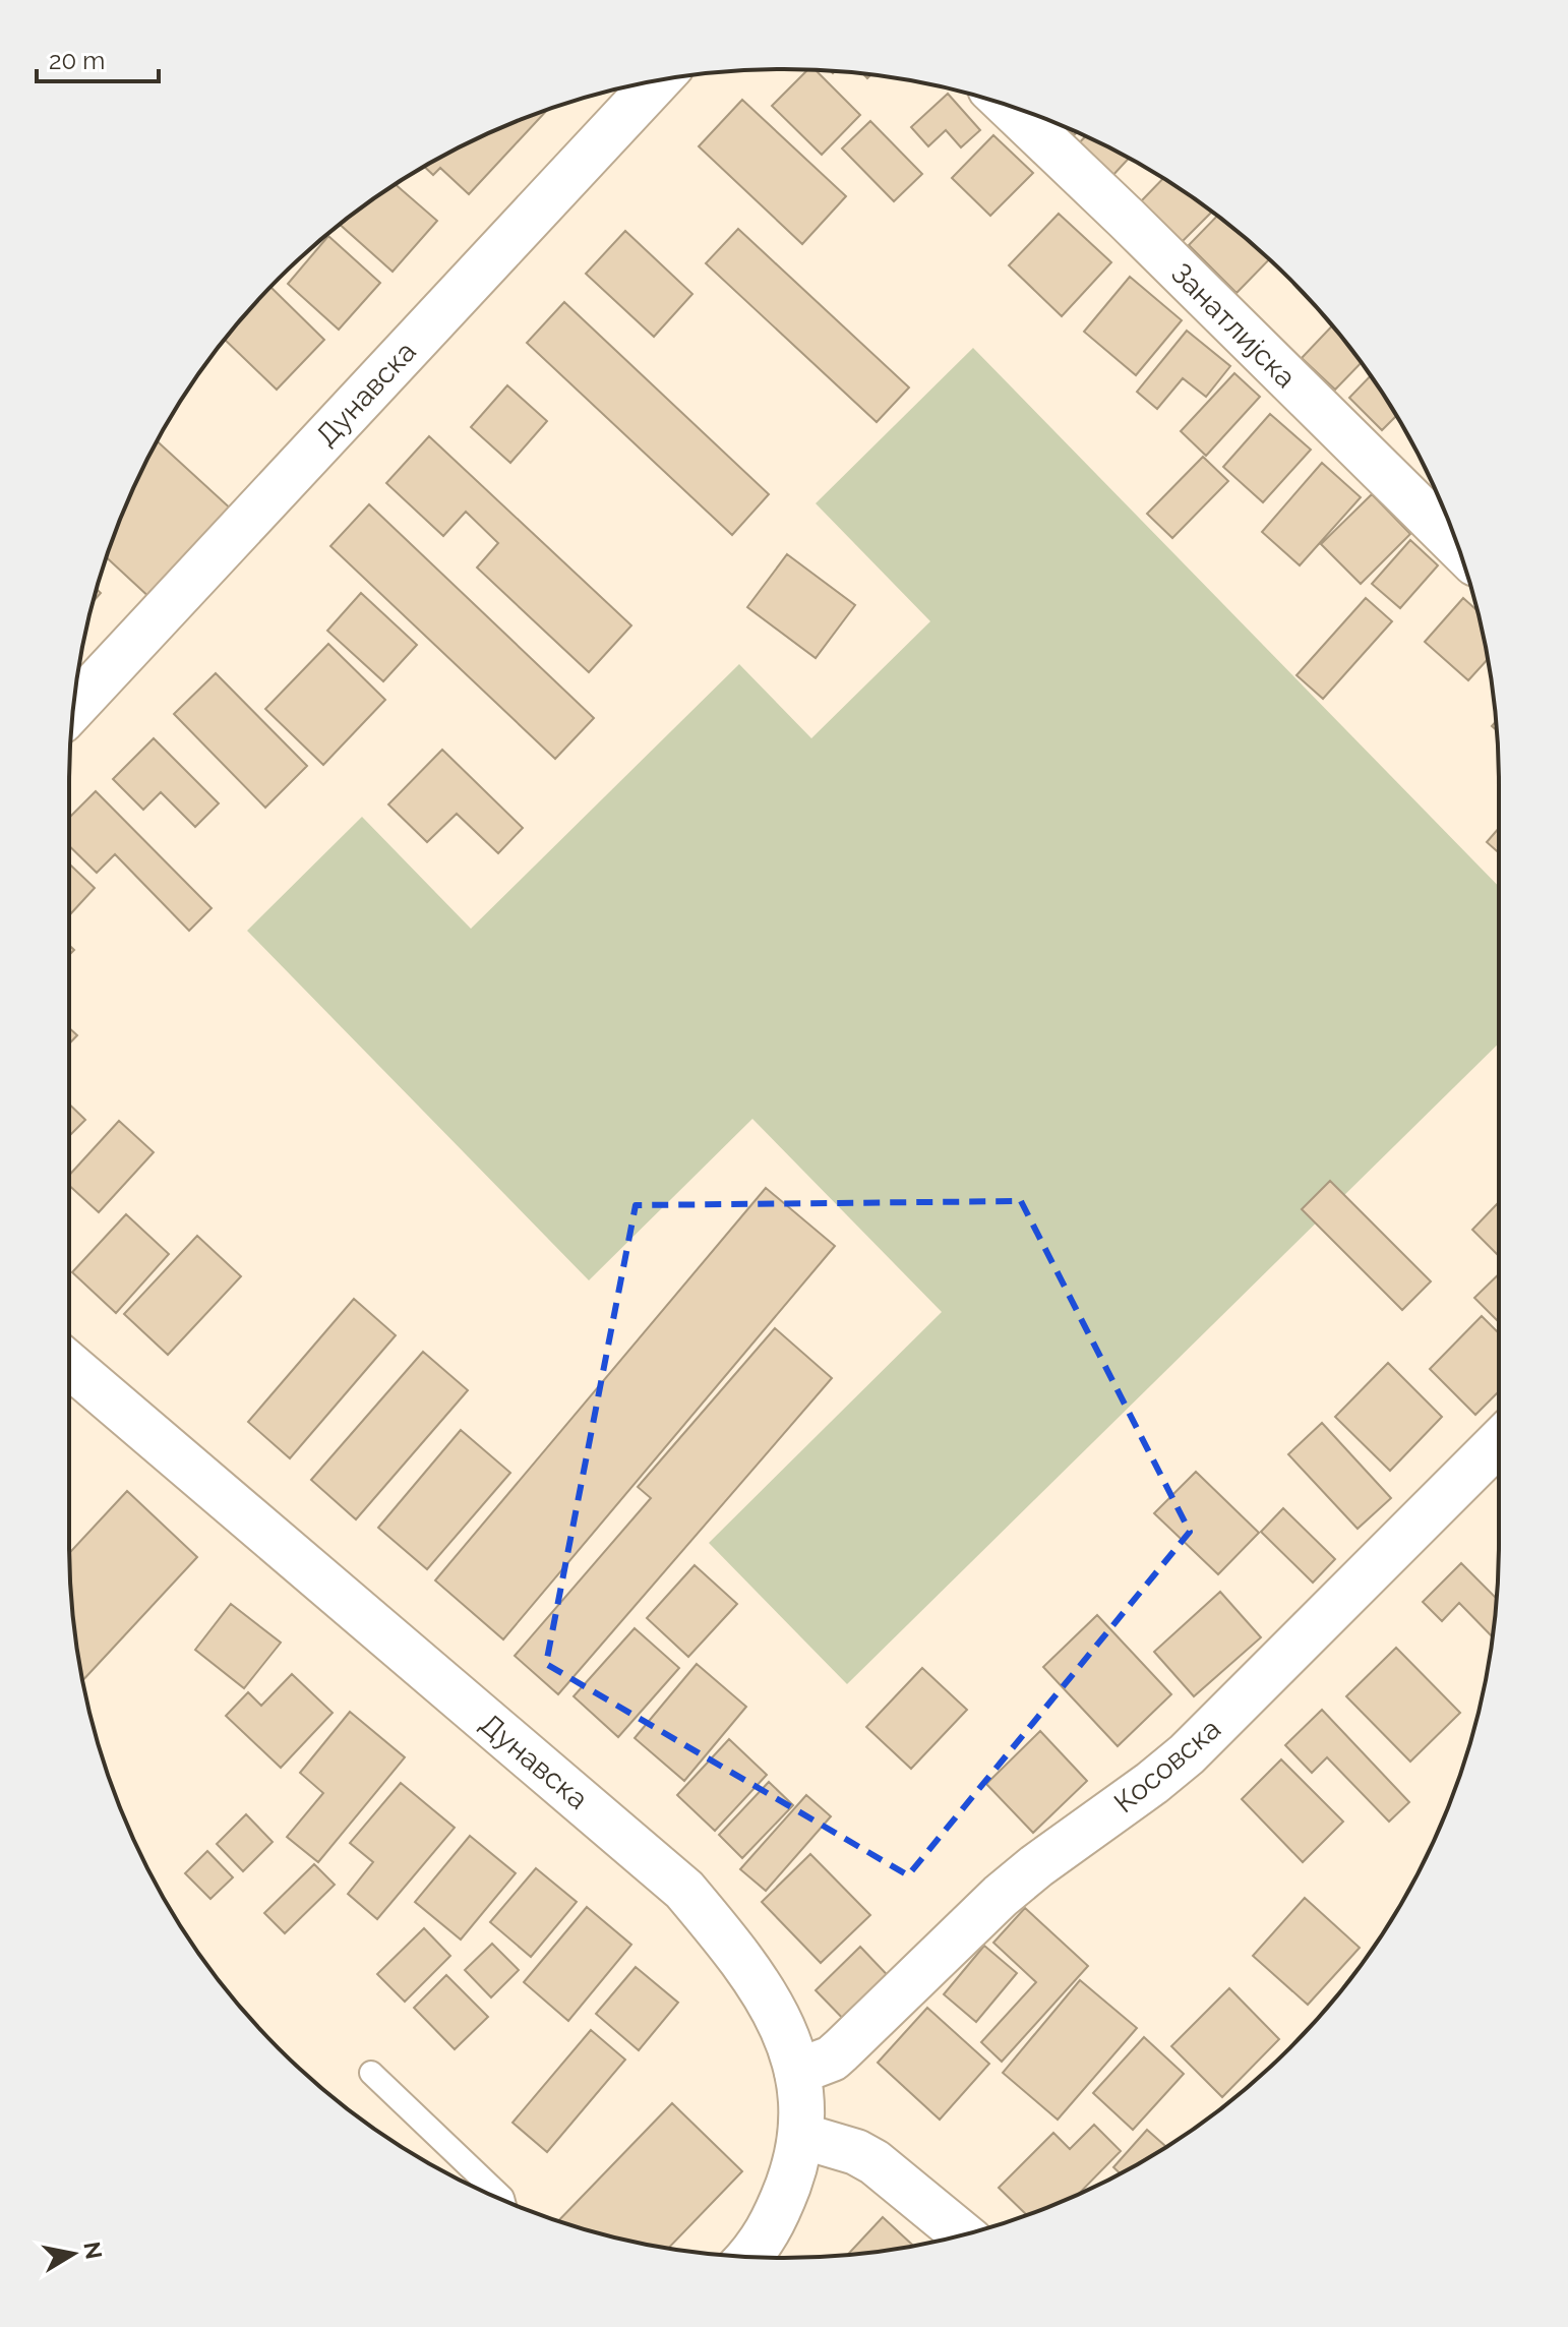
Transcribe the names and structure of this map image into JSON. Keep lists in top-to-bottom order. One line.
{"streets":{"main road":["Занатлијска","Дунавска","Косовска"]},"crossings":[["Дунавска","Косовска"]],"scale_bar":"20 m","north":"right"}
